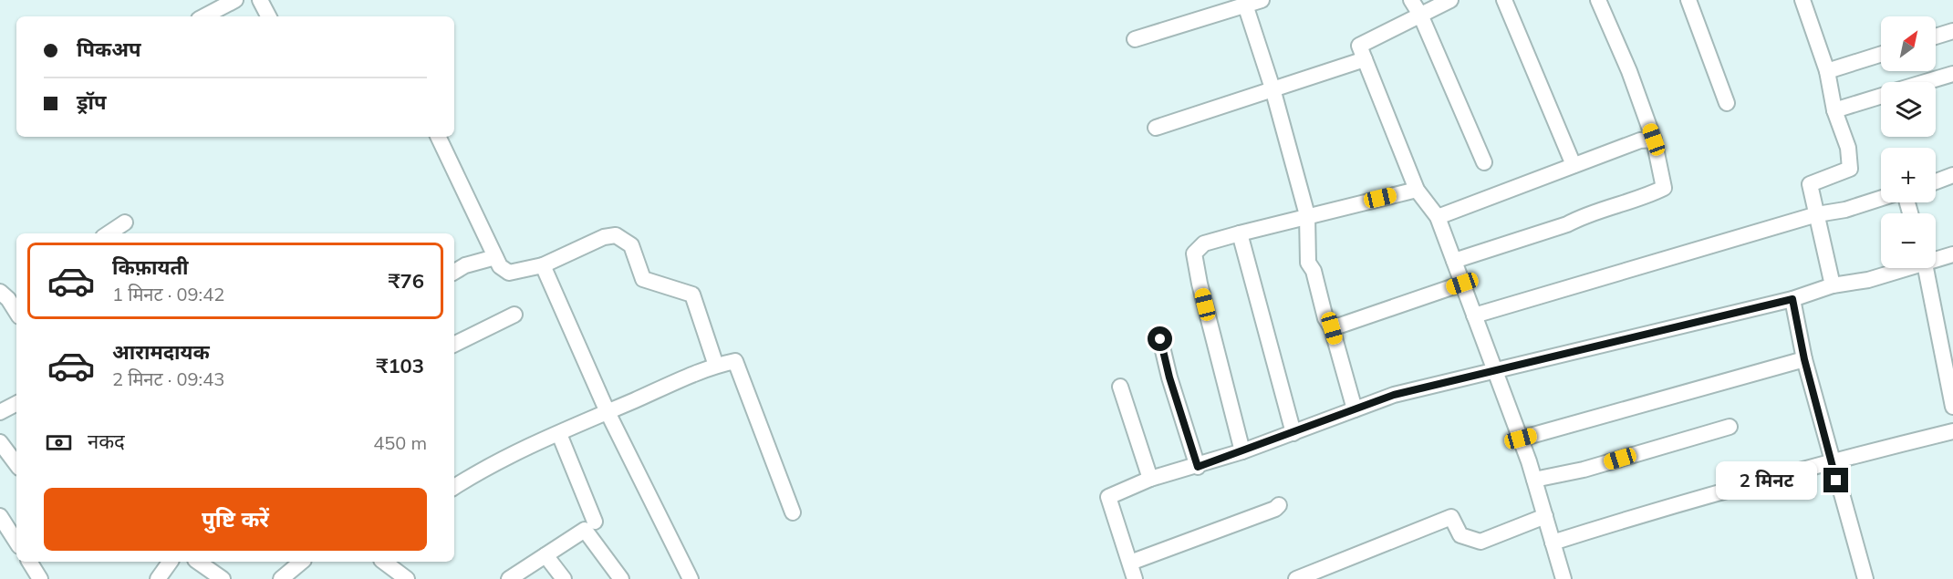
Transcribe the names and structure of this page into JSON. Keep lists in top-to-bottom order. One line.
{"north":"top right","page":{"map_buttons":["+","−"],"banner":["पिकअप","ड्रॉप"],"list":[{"name":"किफ़ायती","note":"1 मिनट · 09:42","value":"₹76"},{"name":"आरामदायक","note":"2 मिनट · 09:43","value":"₹103"}],"pay":["नकद","450 m"],"bubble":"2 मिनट","buttons":"पुष्टि करें"}}
